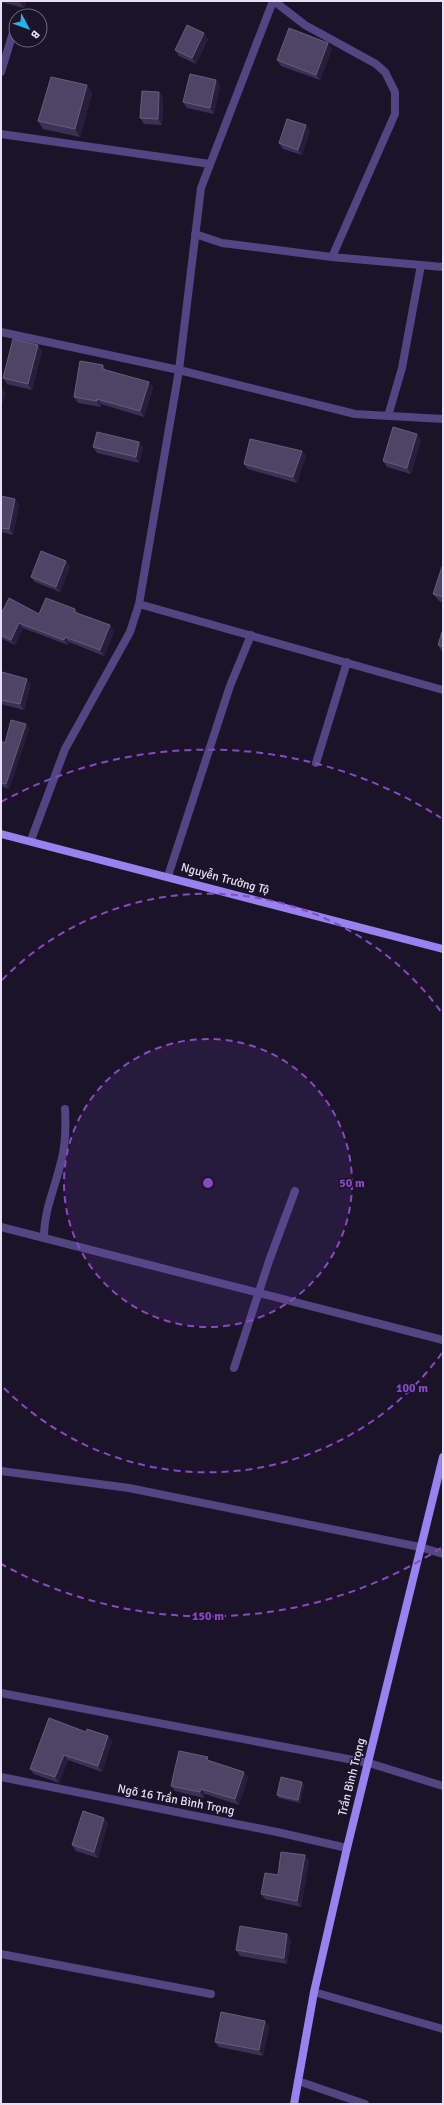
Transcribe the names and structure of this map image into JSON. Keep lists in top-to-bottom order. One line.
{"streets":{"street":["Nguyễn Trường Tộ","Trần Bình Trọng","Ngõ 16 Trần Bình Trọng"]},"crossings":[["Trần Bình Trọng","Ngõ 16 Trần Bình Trọng"]],"north":"bottom right","rings":["50 m","100 m","150 m"]}
